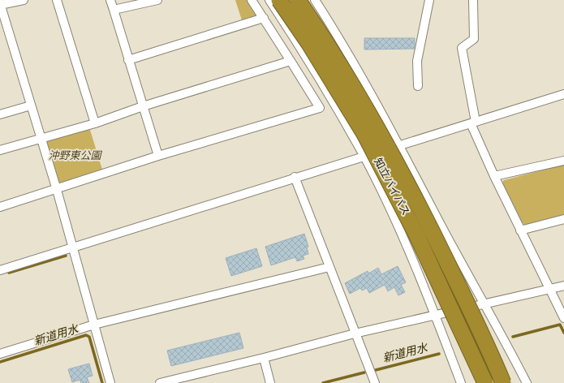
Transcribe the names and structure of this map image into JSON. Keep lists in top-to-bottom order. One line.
{"streets":{"highway":["知立バイパス"]},"water":["新道用水"],"parks":["沖野東公園"]}
